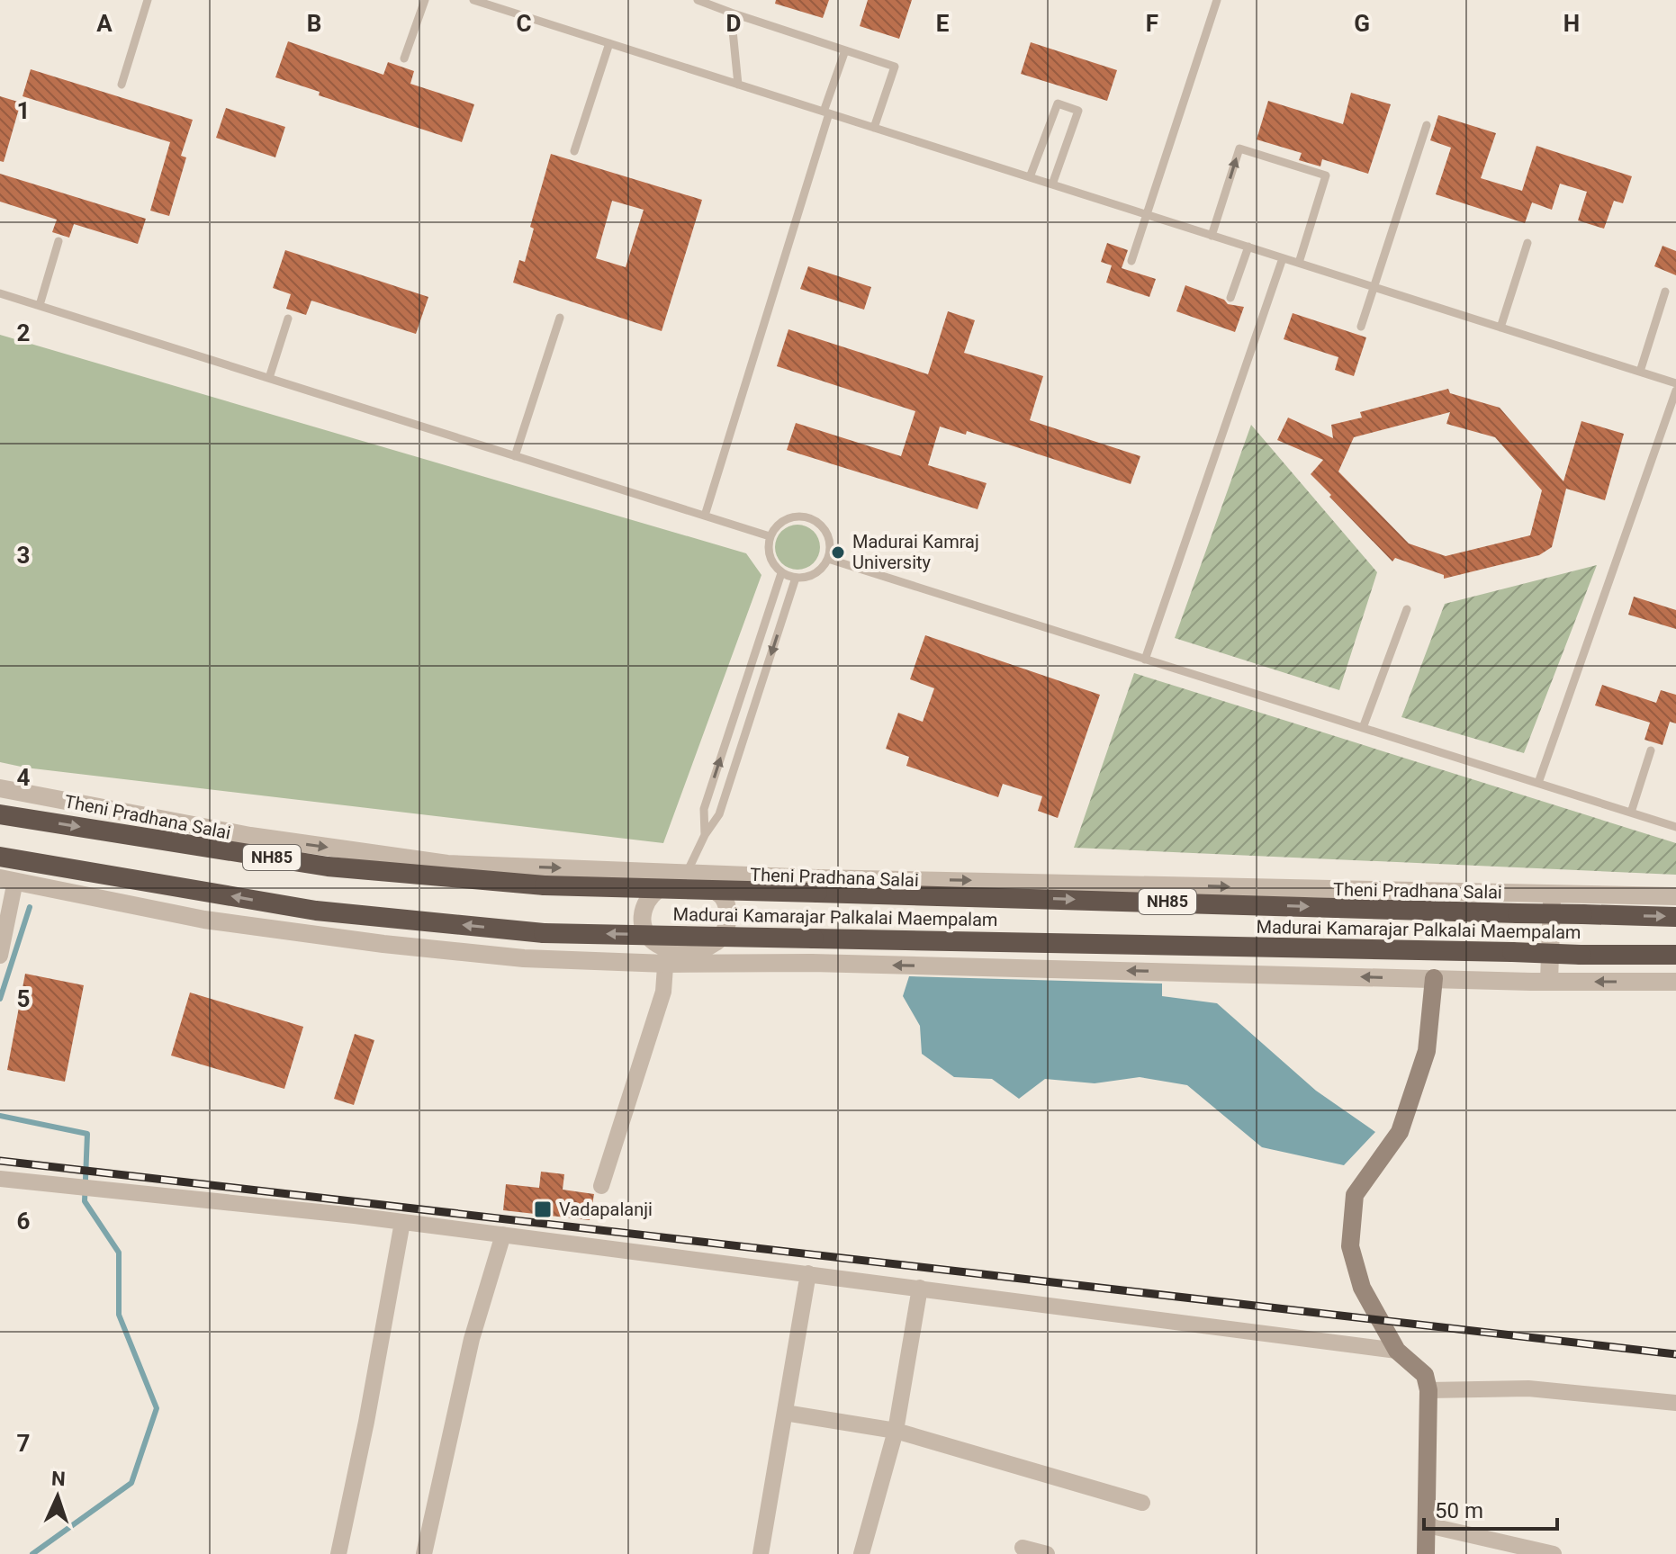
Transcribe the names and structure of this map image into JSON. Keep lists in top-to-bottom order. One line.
{"streets":{"highway":["NH85","Madurai Kamarajar Palkalai Maempalam"],"street":["Theni Pradhana Salai"]},"places":{"other":["Madurai Kamraj University"],"transit":["Vadapalanji"]},"scale_bar":"50 m","north":"top","grid":{"columns":["A","B","C","D","E","F","G","H"],"rows":["1","2","3","4","5","6","7"]}}
